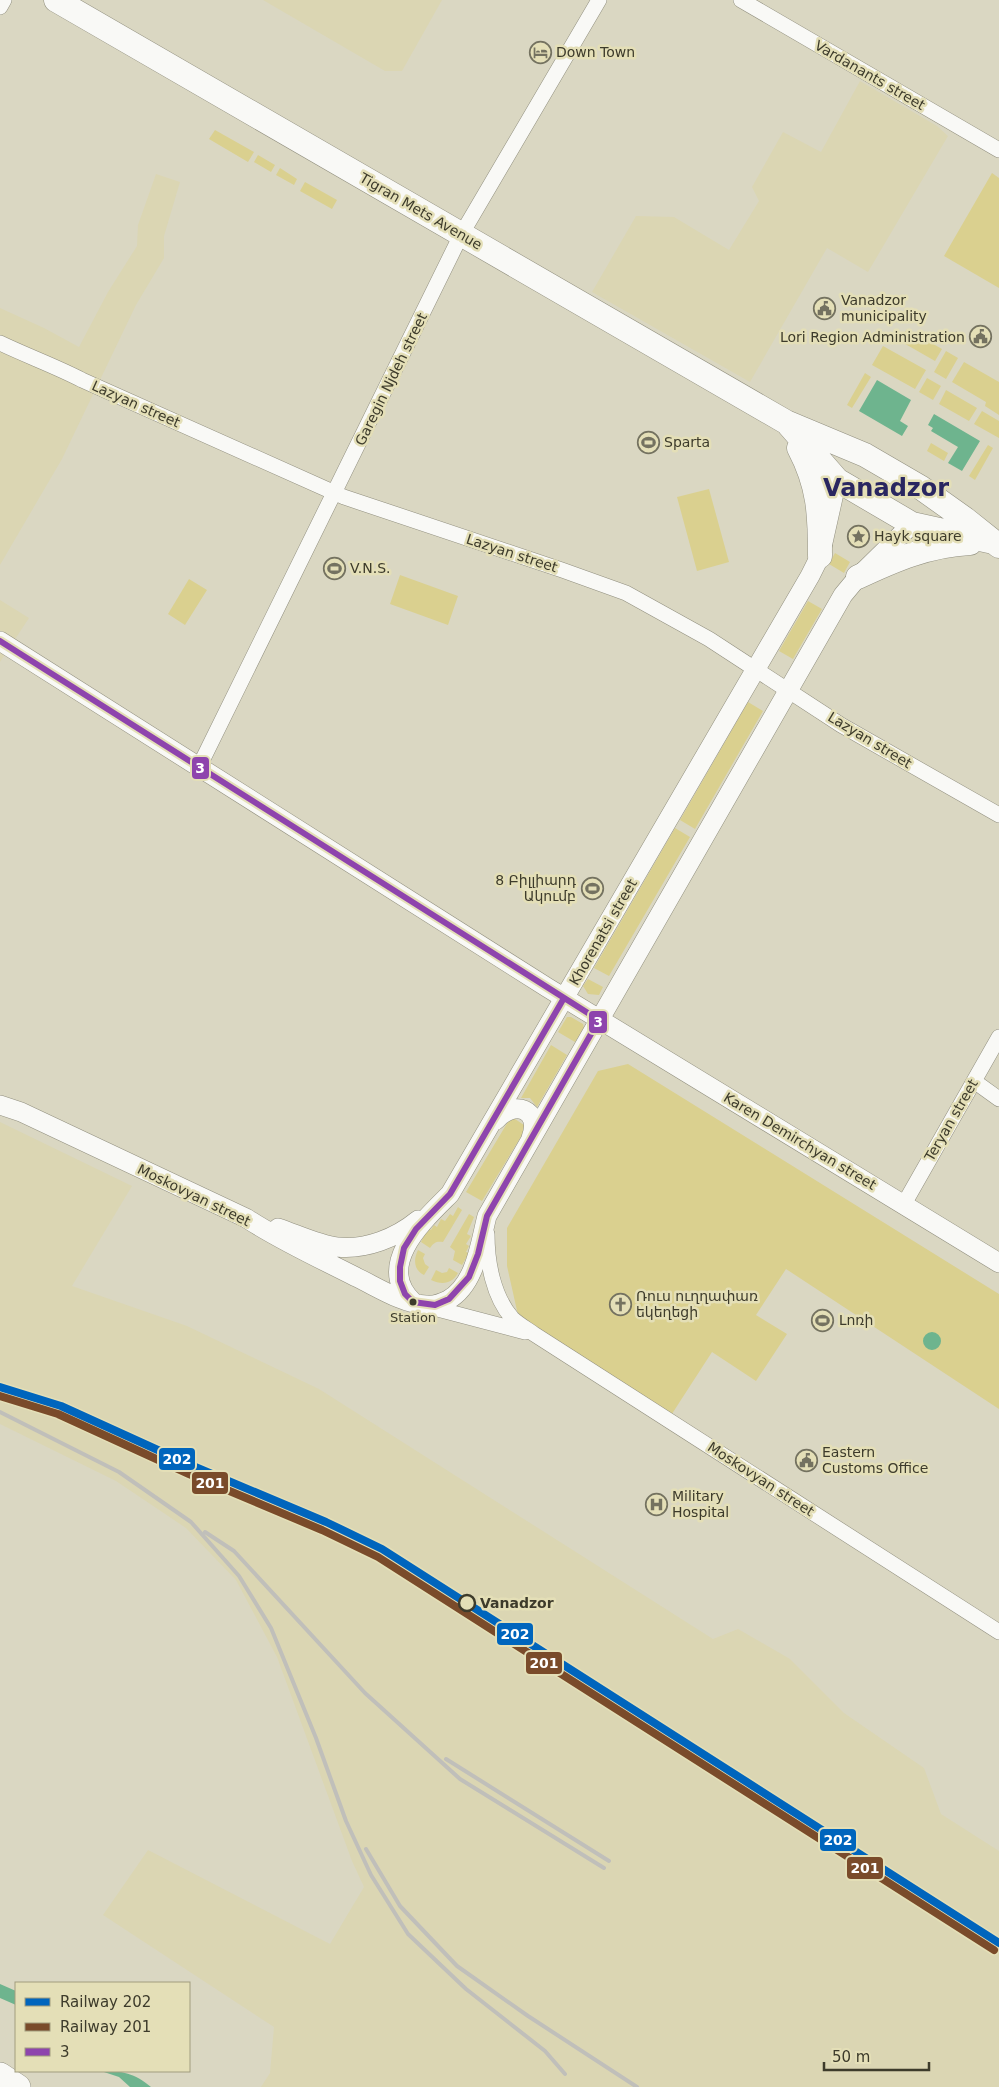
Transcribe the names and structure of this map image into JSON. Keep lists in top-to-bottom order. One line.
{"streets":{"main road":["Tigran Mets Avenue","Khorenatsi street"],"street":["Vardanants street","Garegin Njdeh street","Lazyan street","Teryan street","Karen Demirchyan street","Moskovyan street"]},"crossings":[["Tigran Mets Avenue","Garegin Njdeh street"],["Tigran Mets Avenue","Khorenatsi street"],["Garegin Njdeh street","Lazyan street"],["Garegin Njdeh street","Karen Demirchyan street"],["Lazyan street","Khorenatsi street"],["Khorenatsi street","Karen Demirchyan street"],["Khorenatsi street","Moskovyan street"],["Teryan street","Karen Demirchyan street"]],"districts":["Vanadzor"],"places":{"hotel":["Down Town"],"public building":["Vanadzor municipality","Lori Region Administration","Eastern Customs Office"],"sports":["Sparta","V.N.S.","8 Բիլլիարդ Ակումբ","Լոռի"],"place":["Hayk square"],"other":["Station","Vanadzor"],"church":["Ռուս ուղղափառ եկեղեցի"],"hospital":["Military Hospital"]},"lines":["transit line 3","rail line 202","rail line 201"],"legend":["Railway 202","Railway 201","3"],"scale_bar":"50 m"}
